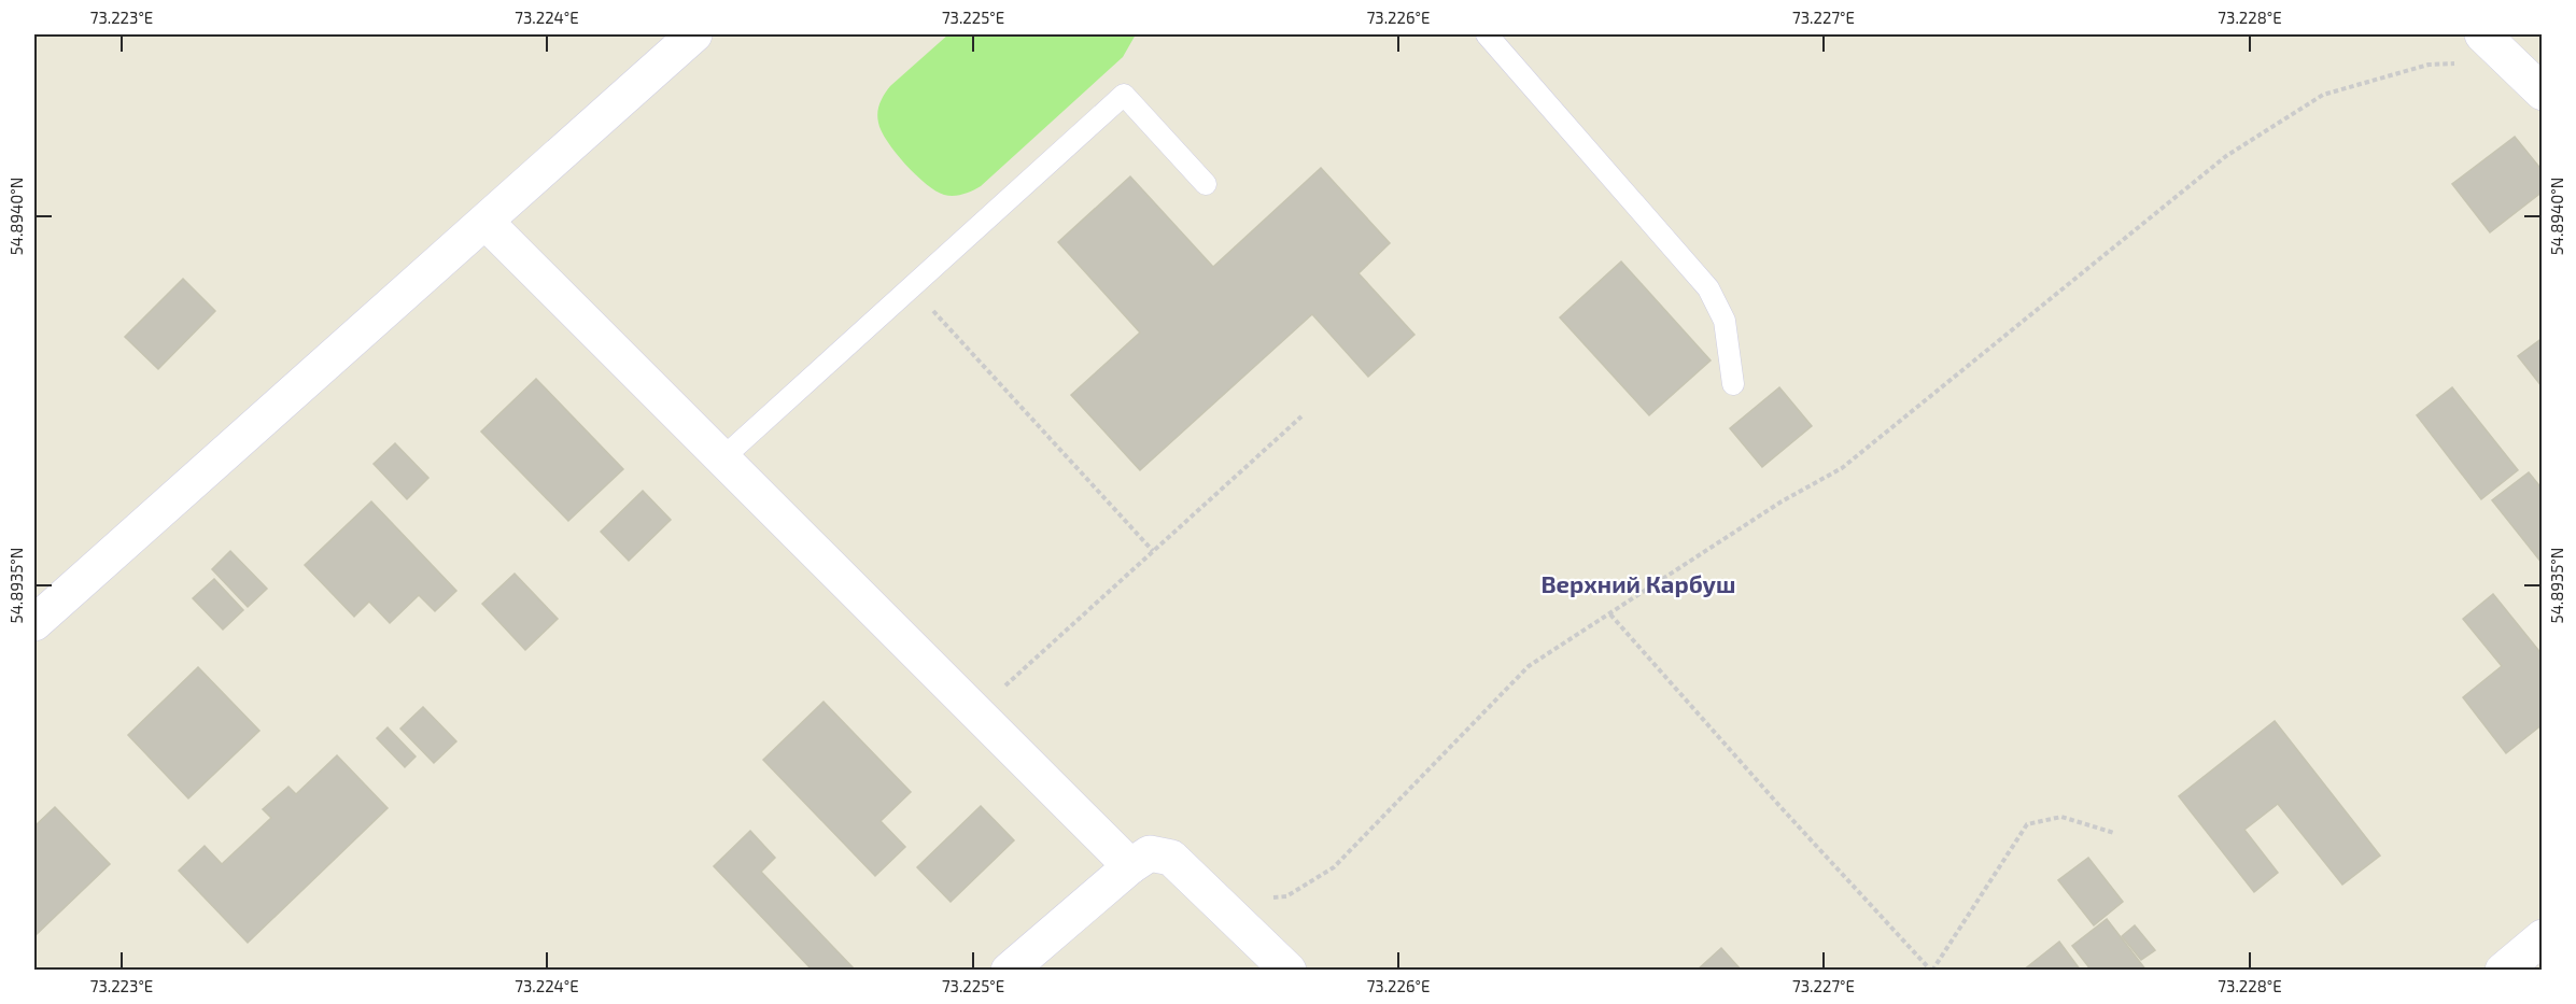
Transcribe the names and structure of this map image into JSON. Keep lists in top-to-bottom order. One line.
{"districts":["Верхний Карбуш"],"coordinates":["73.223°E","73.224°E","73.225°E","73.226°E","73.227°E","73.228°E","54.8940°N","54.8935°N"]}
